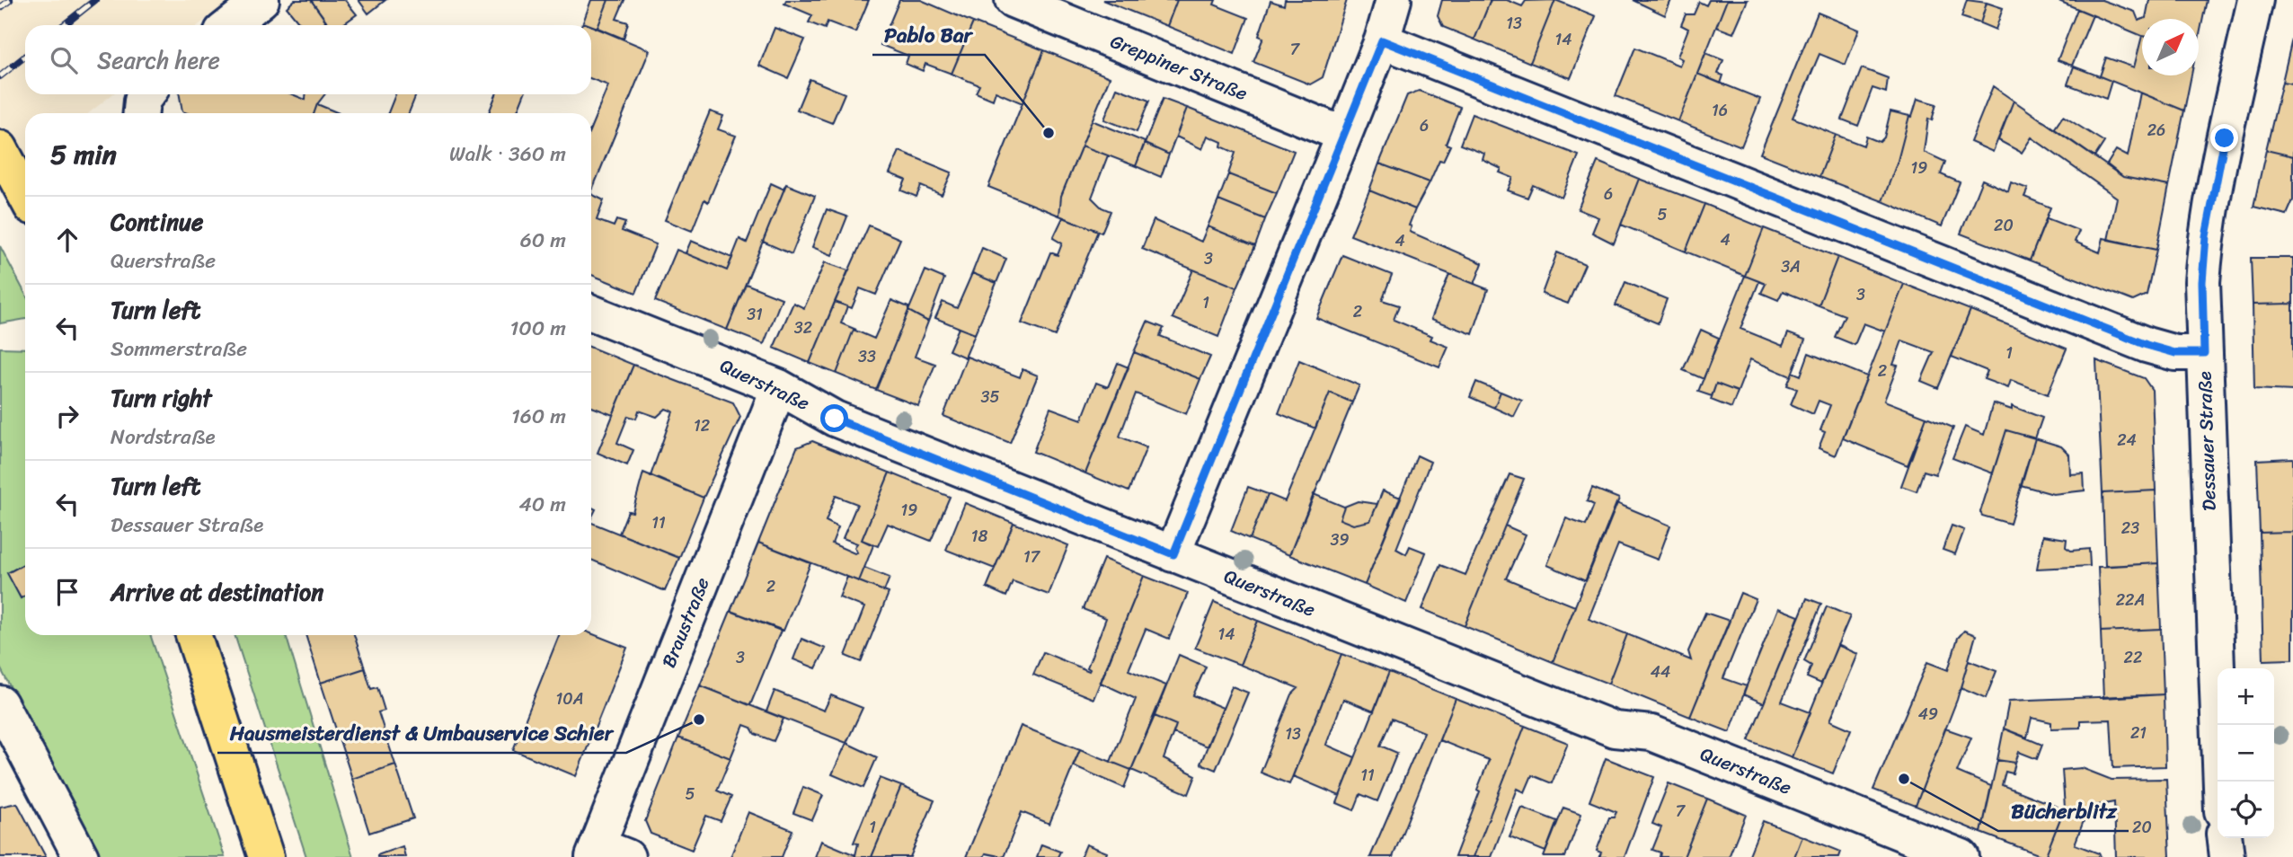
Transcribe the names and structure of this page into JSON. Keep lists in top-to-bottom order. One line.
{"streets":{"street":["Greppiner Straße","Querstraße","Dessauer Straße","Braustraße"]},"crossings":[["Querstraße","Braustraße"]],"places":["Pablo Bar","Hausmeisterdienst & Umbauservice Schier","Bücherblitz"],"house_numbers":["13","14","7","16","6","26","19","6","5","20","4","4","3","3A","3","1","2","31","32","1","33","2","35","12","24","19","11","23","18","39","17","2","22A","14","3","22","44","10A","49","21","13","11","5","7","1","20"],"north":"top right","page":{"search":"Search here","heading":["5 min","Walk · 360 m"],"list":[["Continue","Querstraße","60 m"],["Turn left","Sommerstraße","100 m"],["Turn right","Nordstraße","160 m"],["Turn left","Dessauer Straße","40 m"],"Arrive at destination"],"map_buttons":["+","−"]}}
